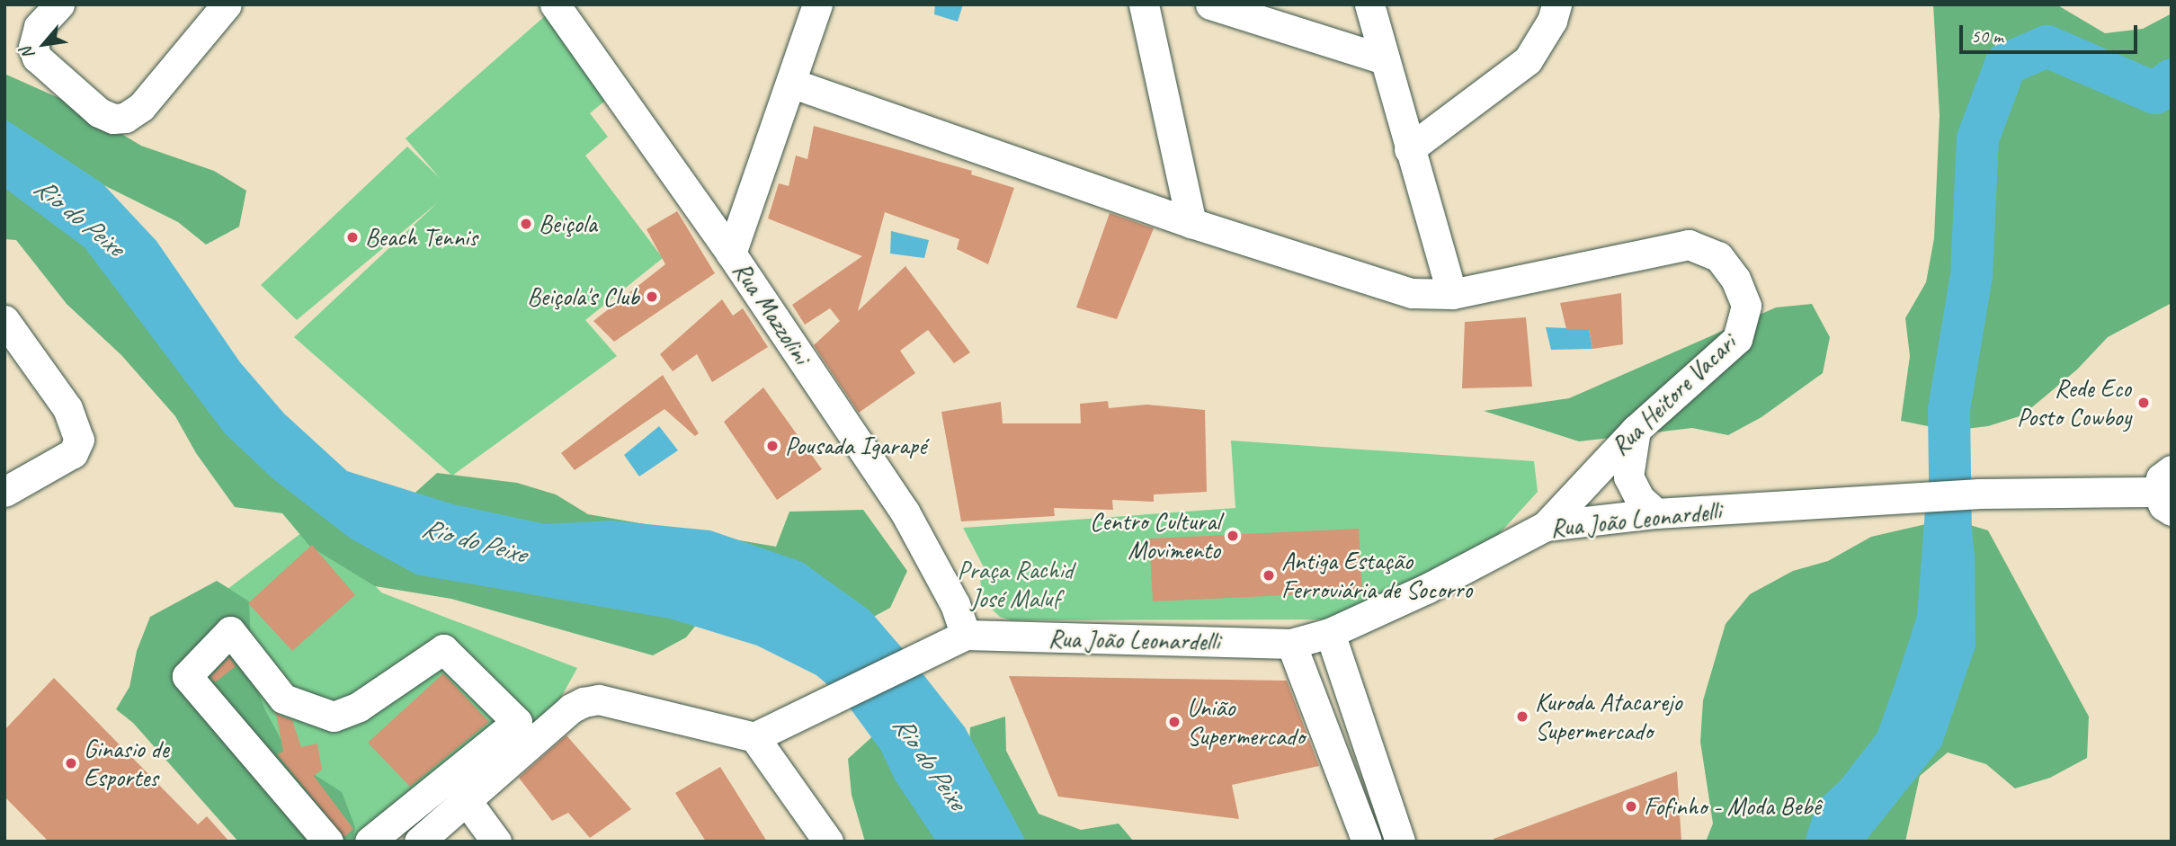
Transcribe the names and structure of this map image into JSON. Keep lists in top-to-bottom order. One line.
{"streets":{"street":["Rua Mazzolini","Rua Heitore Vacari","Rua João Leonardelli"]},"crossings":[["Rua Mazzolini","Rua João Leonardelli"],["Rua Heitore Vacari","Rua João Leonardelli"]],"water":["Rio do Peixe"],"parks":["Praça Rachid José Maluf"],"places":["Beiçola","Beach Tennis","Beiçola's Club","Rede Eco Posto Cowboy","Pousada Igarapé","Centro Cultural Movimento","Antiga Estação Ferroviária de Socorro","Kuroda Atacarejo Supermercado","União Supermercado","Ginasio de Esportes","Fofinho - Moda Bebê"],"scale_bar":"50 m","north":"bottom left"}
